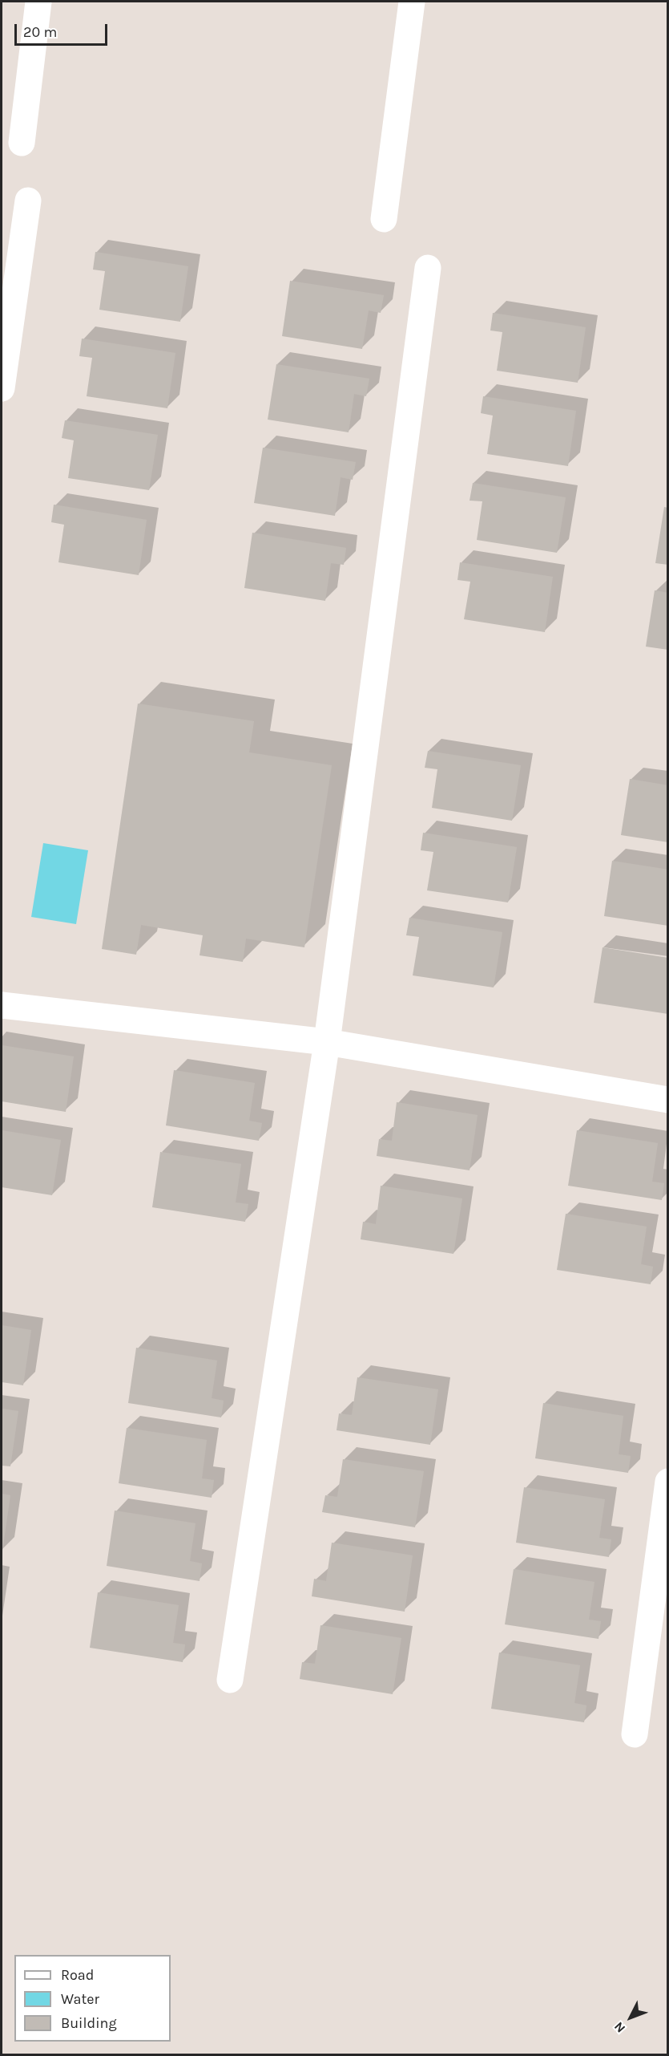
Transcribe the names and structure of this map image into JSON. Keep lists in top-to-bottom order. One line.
{"legend":["Road","Water","Building"],"scale_bar":"20 m","north":"bottom left"}
